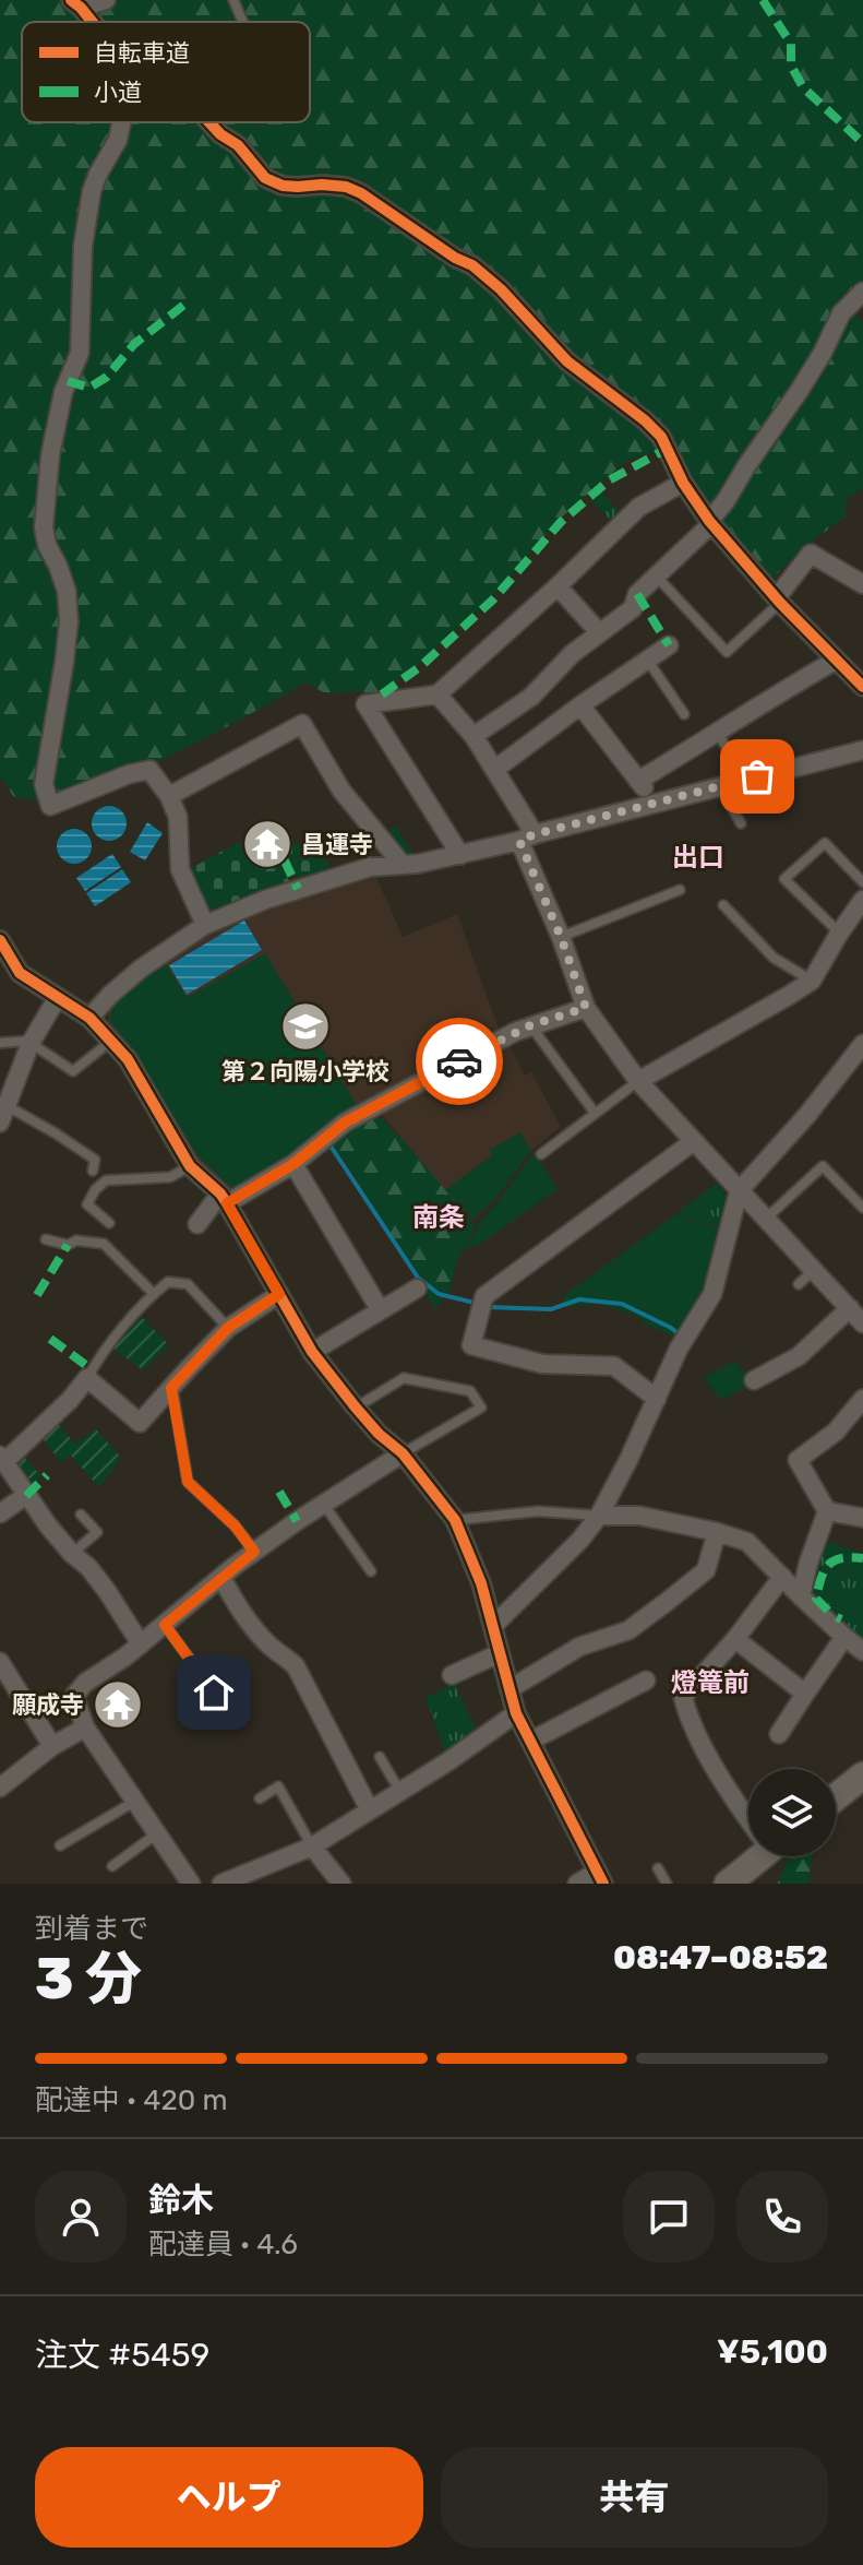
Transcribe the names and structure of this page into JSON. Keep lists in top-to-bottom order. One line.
{"districts":["出口","南条","燈篭前"],"places":{"temple":["昌運寺","願成寺"],"school or university":["第２向陽小学校"]},"legend":["自転車道","小道"],"page":{"heading":["3 分","到着まで","08:47–08:52"],"panel":["鈴木","配達員 · 4.6","注文 #5459","¥5,100"],"bar":"配達中 · 420 m","buttons":["ヘルプ","共有"]}}
